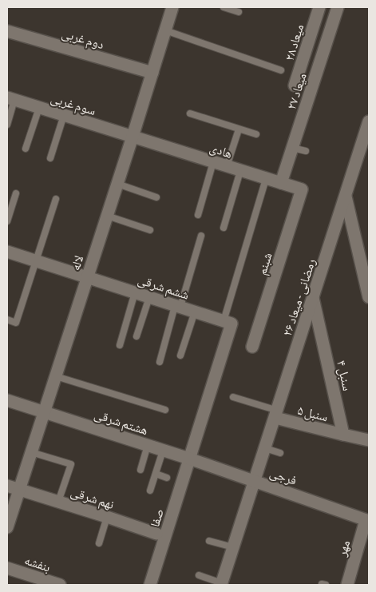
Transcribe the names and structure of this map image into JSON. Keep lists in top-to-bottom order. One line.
{"streets":{"street":["دوم غربی","میعاد ۲۸","میعاد ۲۷","سوم غربی","هادی","لاله","شبنم","ششم شرقی","رمضانی - میعاد ۲۶","سنبل ۴","سنبل ۵","هشتم شرقی","فرجی","نهم شرقی","صفا","مهر","بنفشه"]},"crossings":[["دوم غربی","لاله"],["میعاد ۲۷","هادی"],["سوم غربی","هادی"],["سوم غربی","لاله"],["هادی","لاله"],["هادی","شبنم"],["لاله","ششم شرقی"],["لاله","هشتم شرقی"],["لاله","نهم شرقی"],["ششم شرقی","صفا"],["رمضانی - میعاد ۲۶","سنبل ۴"],["رمضانی - میعاد ۲۶","سنبل ۵"],["رمضانی - میعاد ۲۶","فرجی"],["سنبل ۴","سنبل ۵"],["هشتم شرقی","فرجی"],["هشتم شرقی","صفا"],["فرجی","صفا"],["فرجی","مهر"]]}
